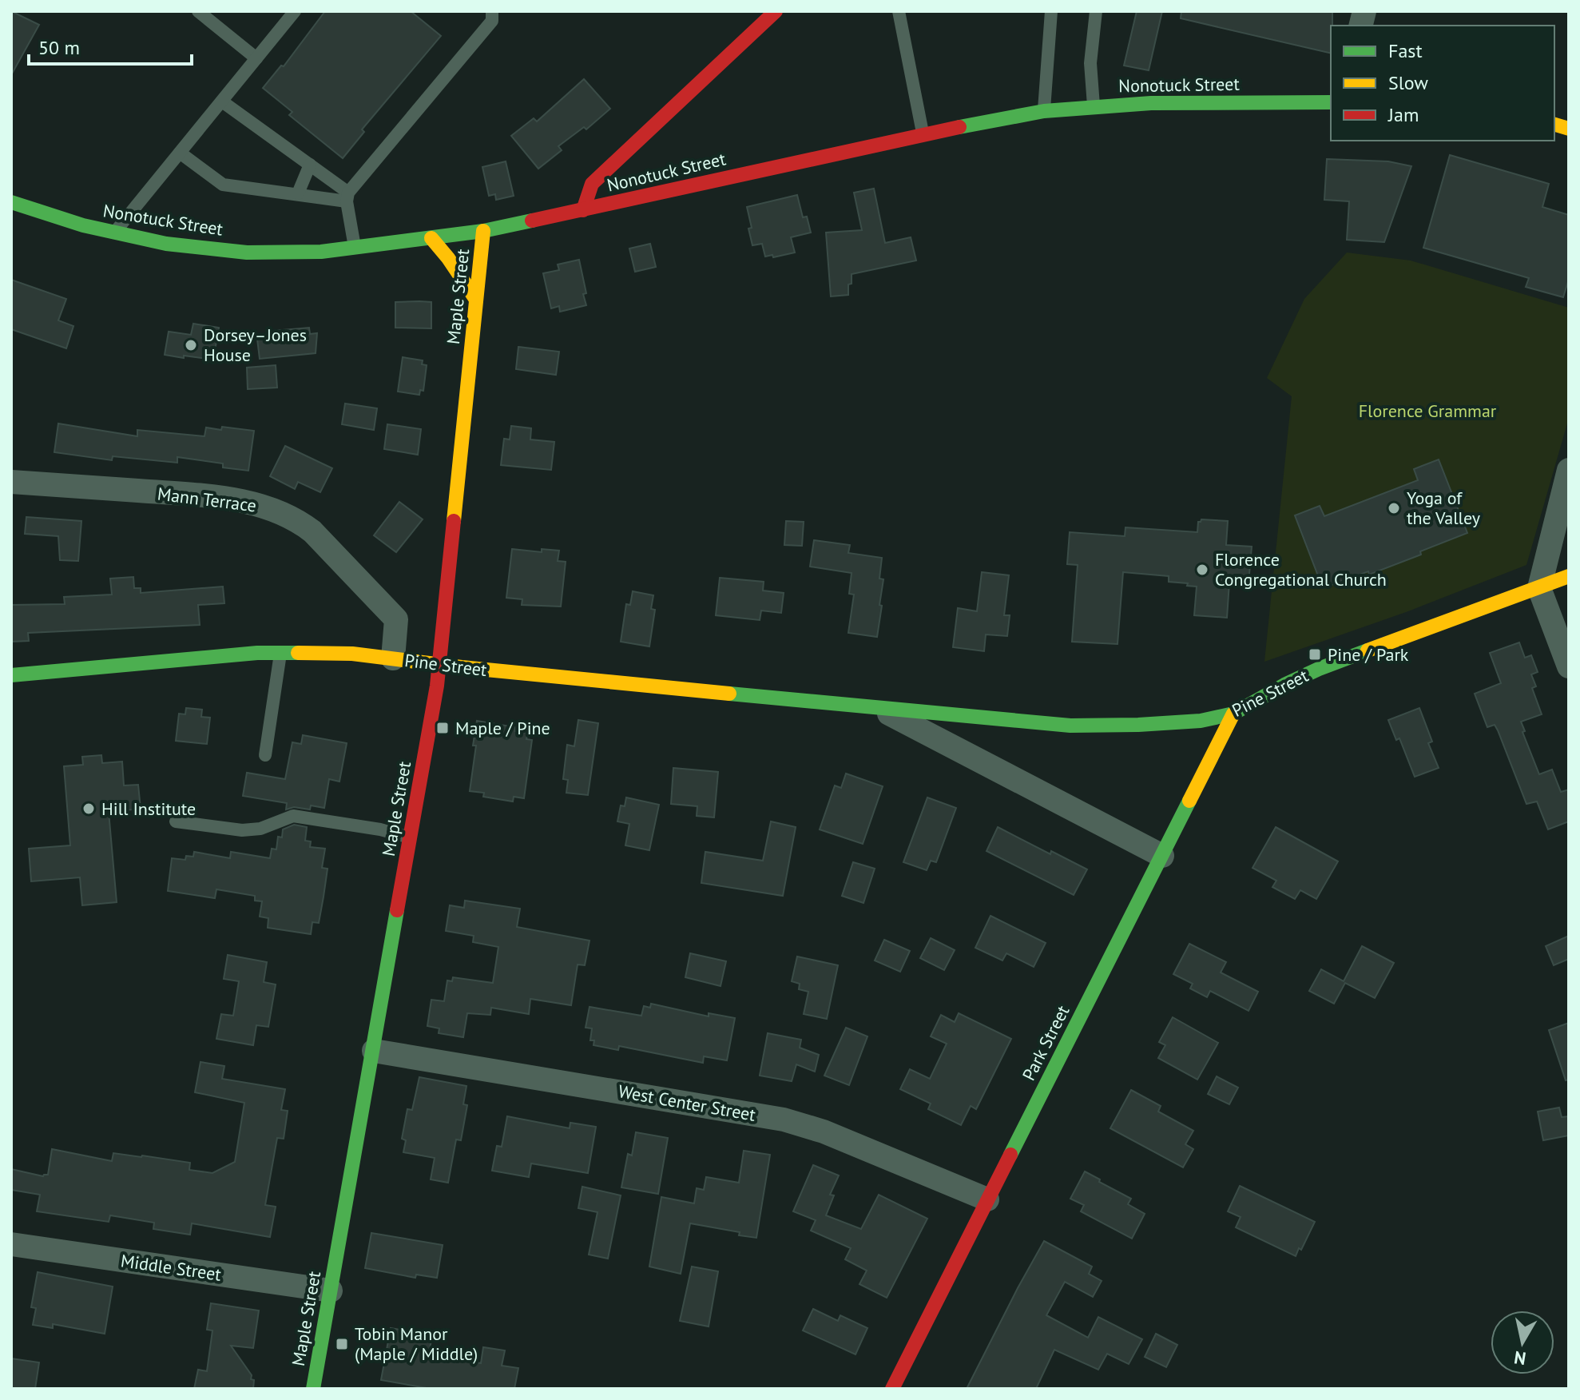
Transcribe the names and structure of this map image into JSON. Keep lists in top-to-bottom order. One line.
{"streets":{"main road":["Nonotuck Street","Maple Street","Pine Street","Park Street"],"street":["Mann Terrace","West Center Street","Middle Street"]},"crossings":[["Nonotuck Street","Maple Street"],["Maple Street","Pine Street"],["Maple Street","West Center Street"],["Maple Street","Middle Street"],["Mann Terrace","Pine Street"],["Pine Street","Park Street"],["Park Street","West Center Street"]],"parks":["Florence Grammar"],"places":{"other":["Dorsey–Jones House","Yoga of the Valley","Florence Congregational Church","Hill Institute"],"transit":["Pine / Park","Maple / Pine","Tobin Manor (Maple / Middle)"]},"legend":["Fast","Slow","Jam"],"scale_bar":"50 m","north":"bottom"}
